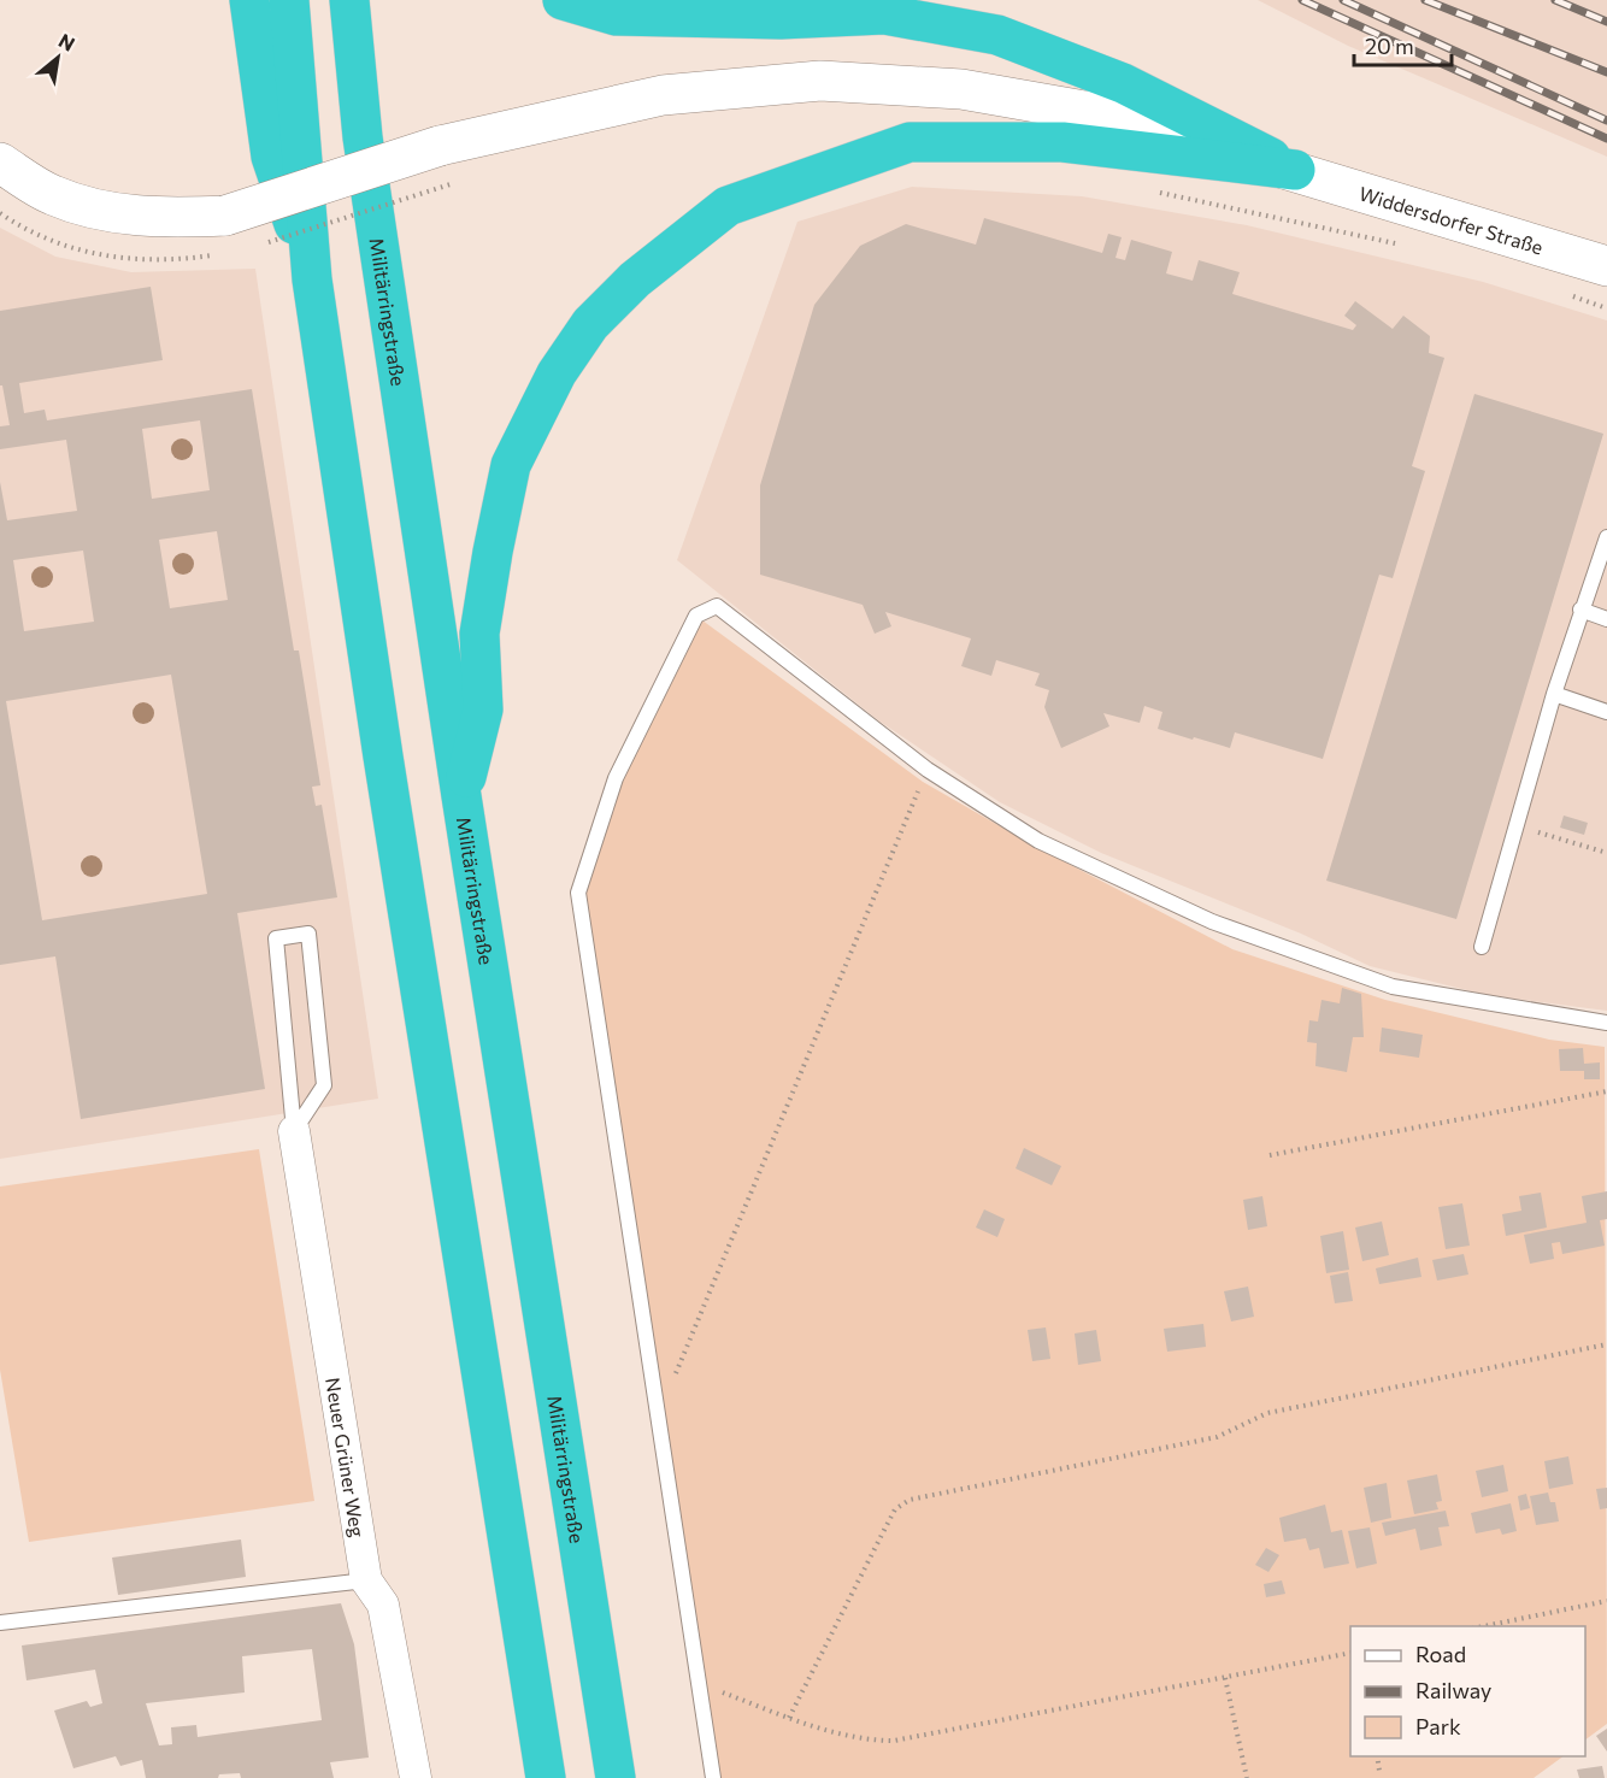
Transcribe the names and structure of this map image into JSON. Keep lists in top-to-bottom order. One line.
{"streets":{"highway":["Militärringstraße"],"main road":["Widdersdorfer Straße"],"street":["Neuer Grüner Weg"]},"legend":["Road","Railway","Park"],"scale_bar":"20 m","north":"top right"}
